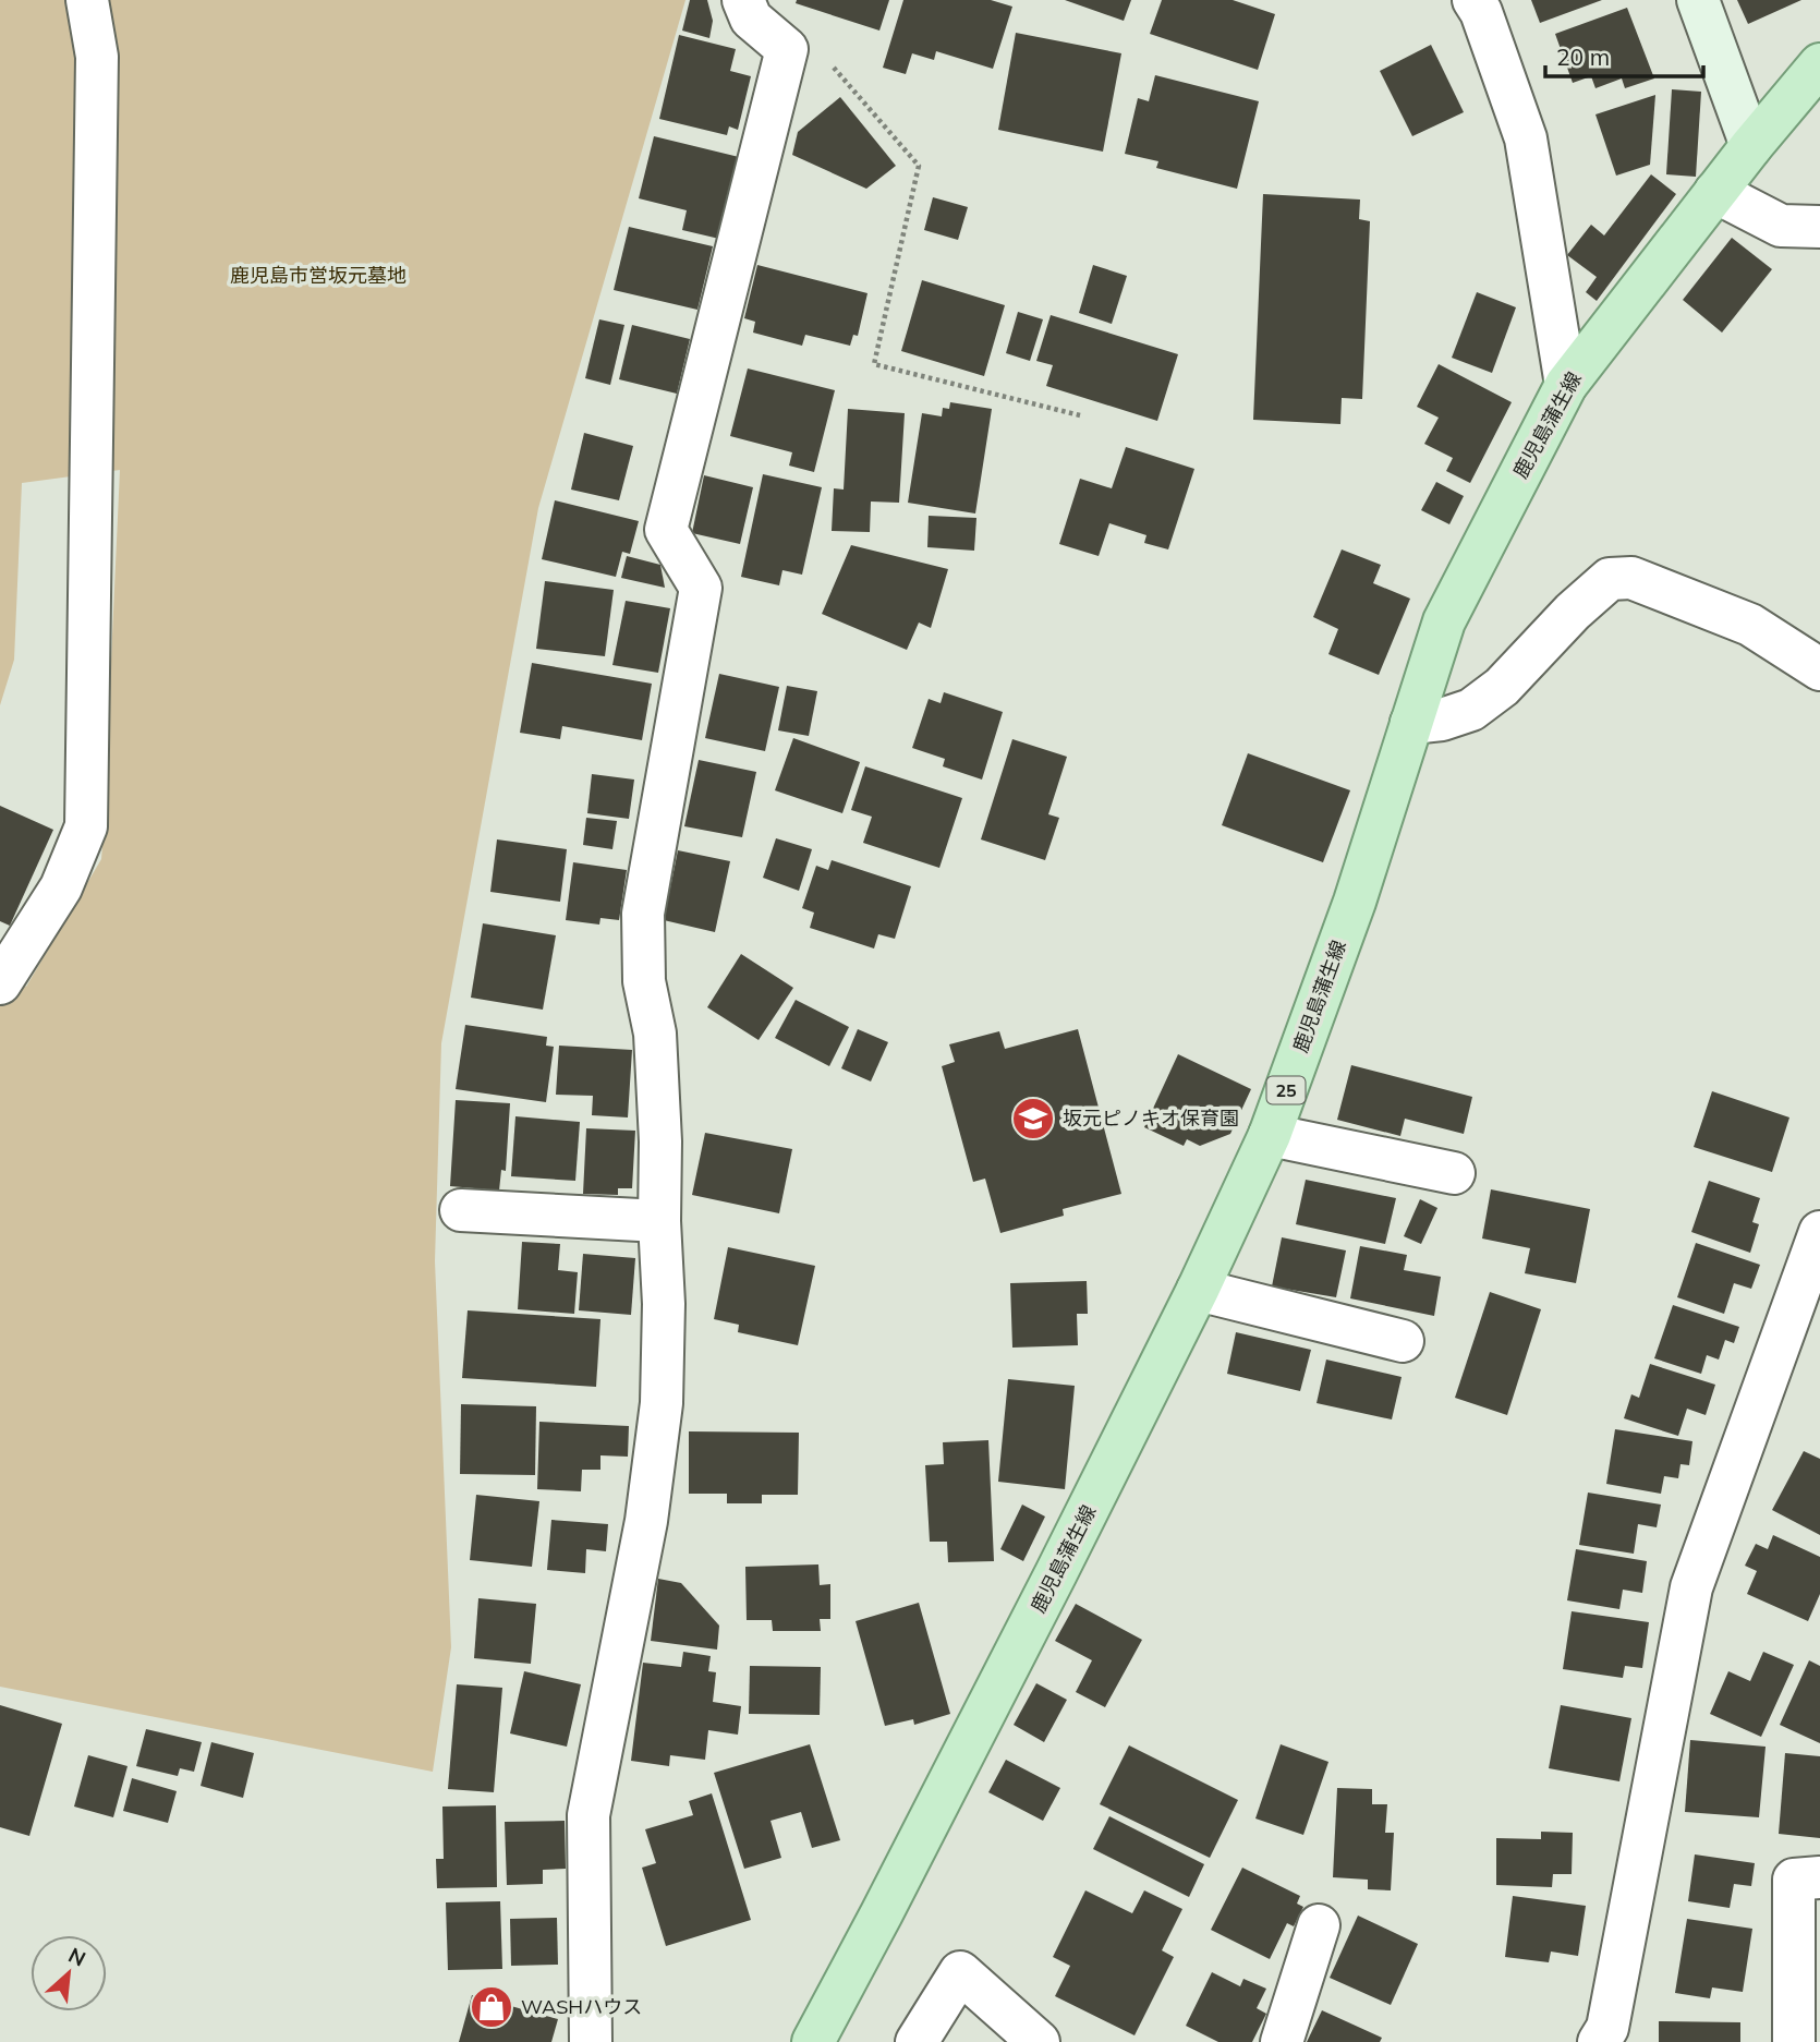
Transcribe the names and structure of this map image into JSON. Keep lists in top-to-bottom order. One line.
{"streets":{"main road":["鹿児島蒲生線","25"]},"parks":["鹿児島市営坂元墓地"],"places":{"school or university":["坂元ピノキオ保育園"],"shop":["WASHハウス"]},"scale_bar":"20 m","north":"top right"}
